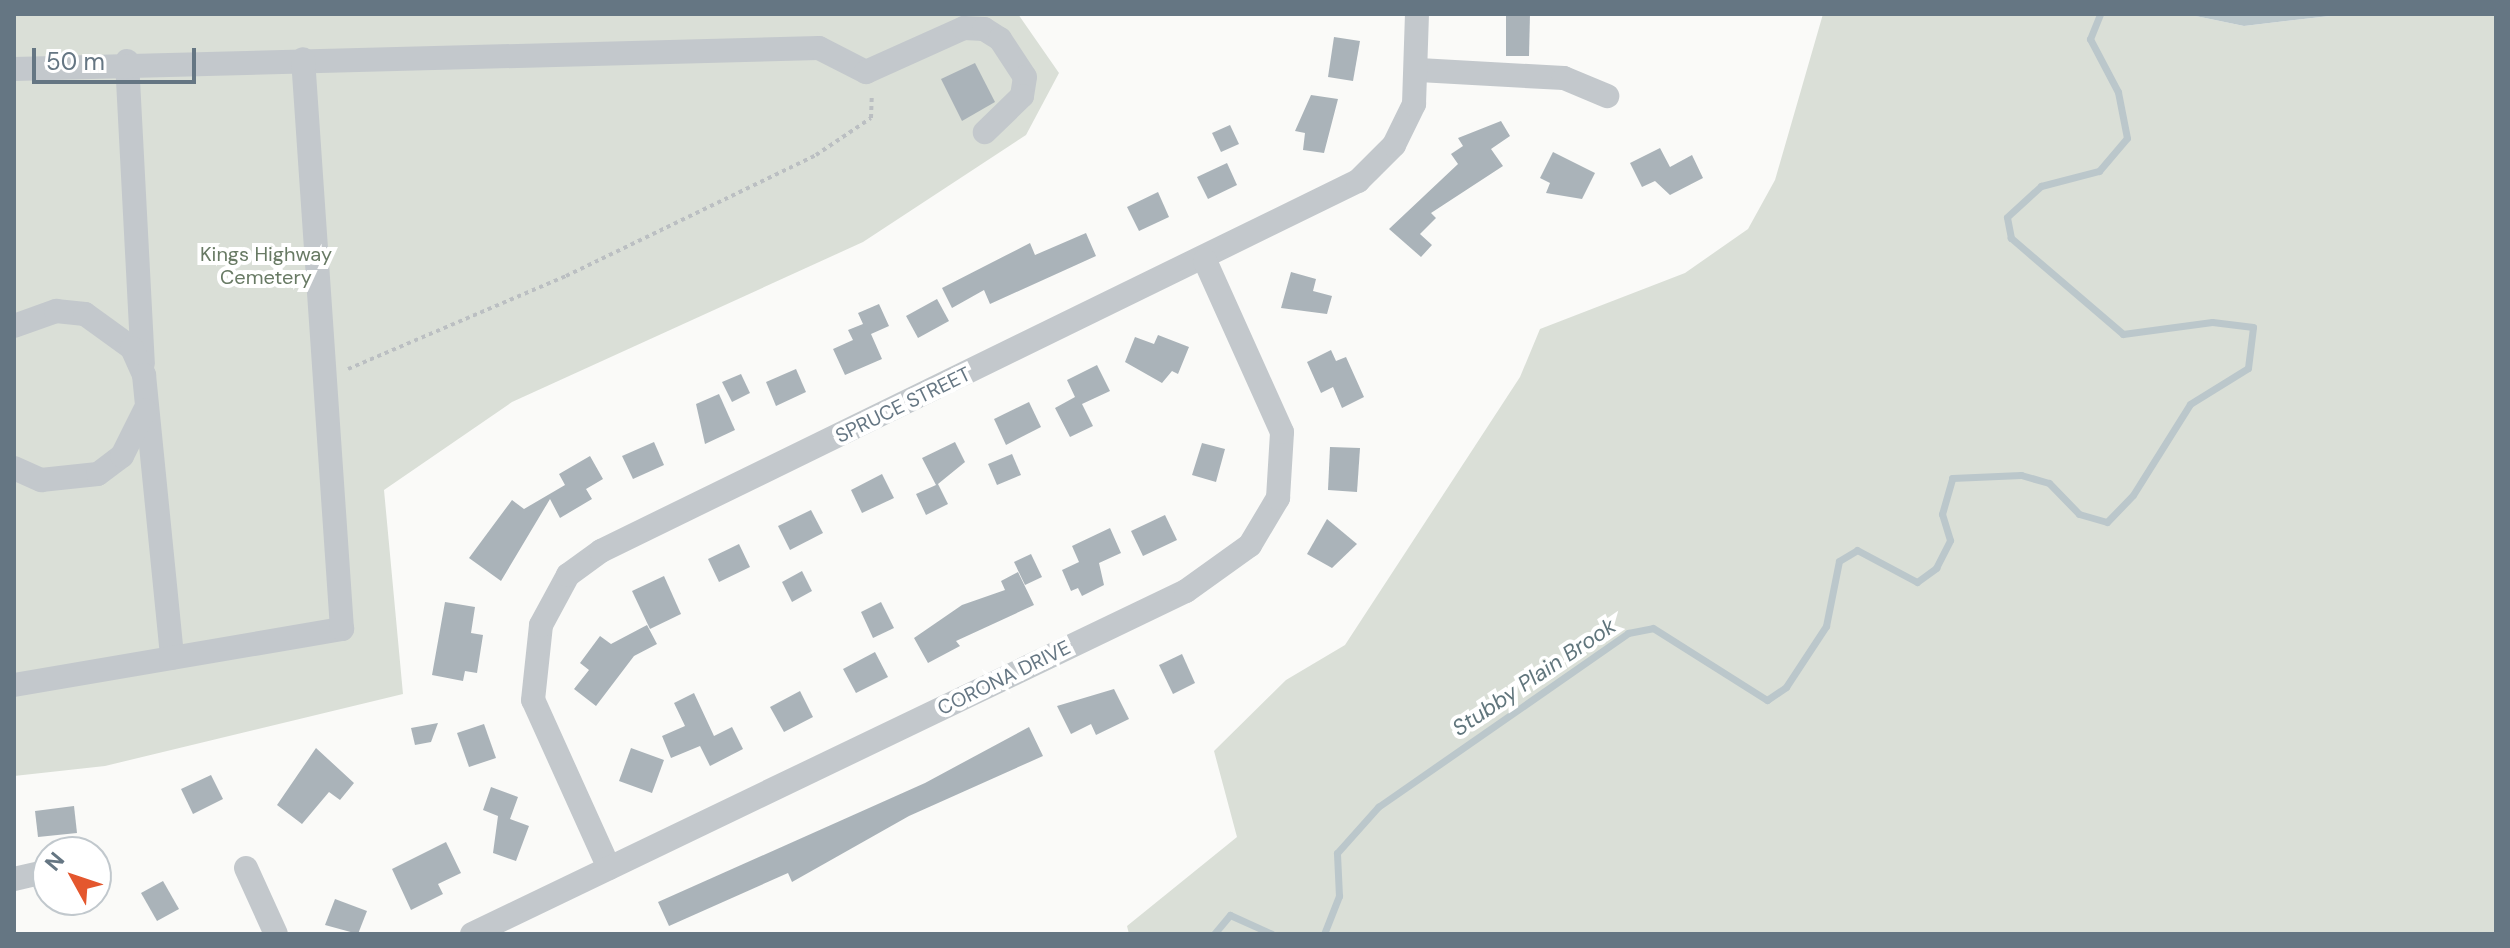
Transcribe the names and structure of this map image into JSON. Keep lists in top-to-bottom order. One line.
{"streets":{"street":["SPRUCE STREET","CORONA DRIVE"]},"crossings":[["SPRUCE STREET","CORONA DRIVE"]],"water":["Stubby Plain Brook"],"parks":["Kings Highway Cemetery"],"scale_bar":"50 m","north":"top left"}
